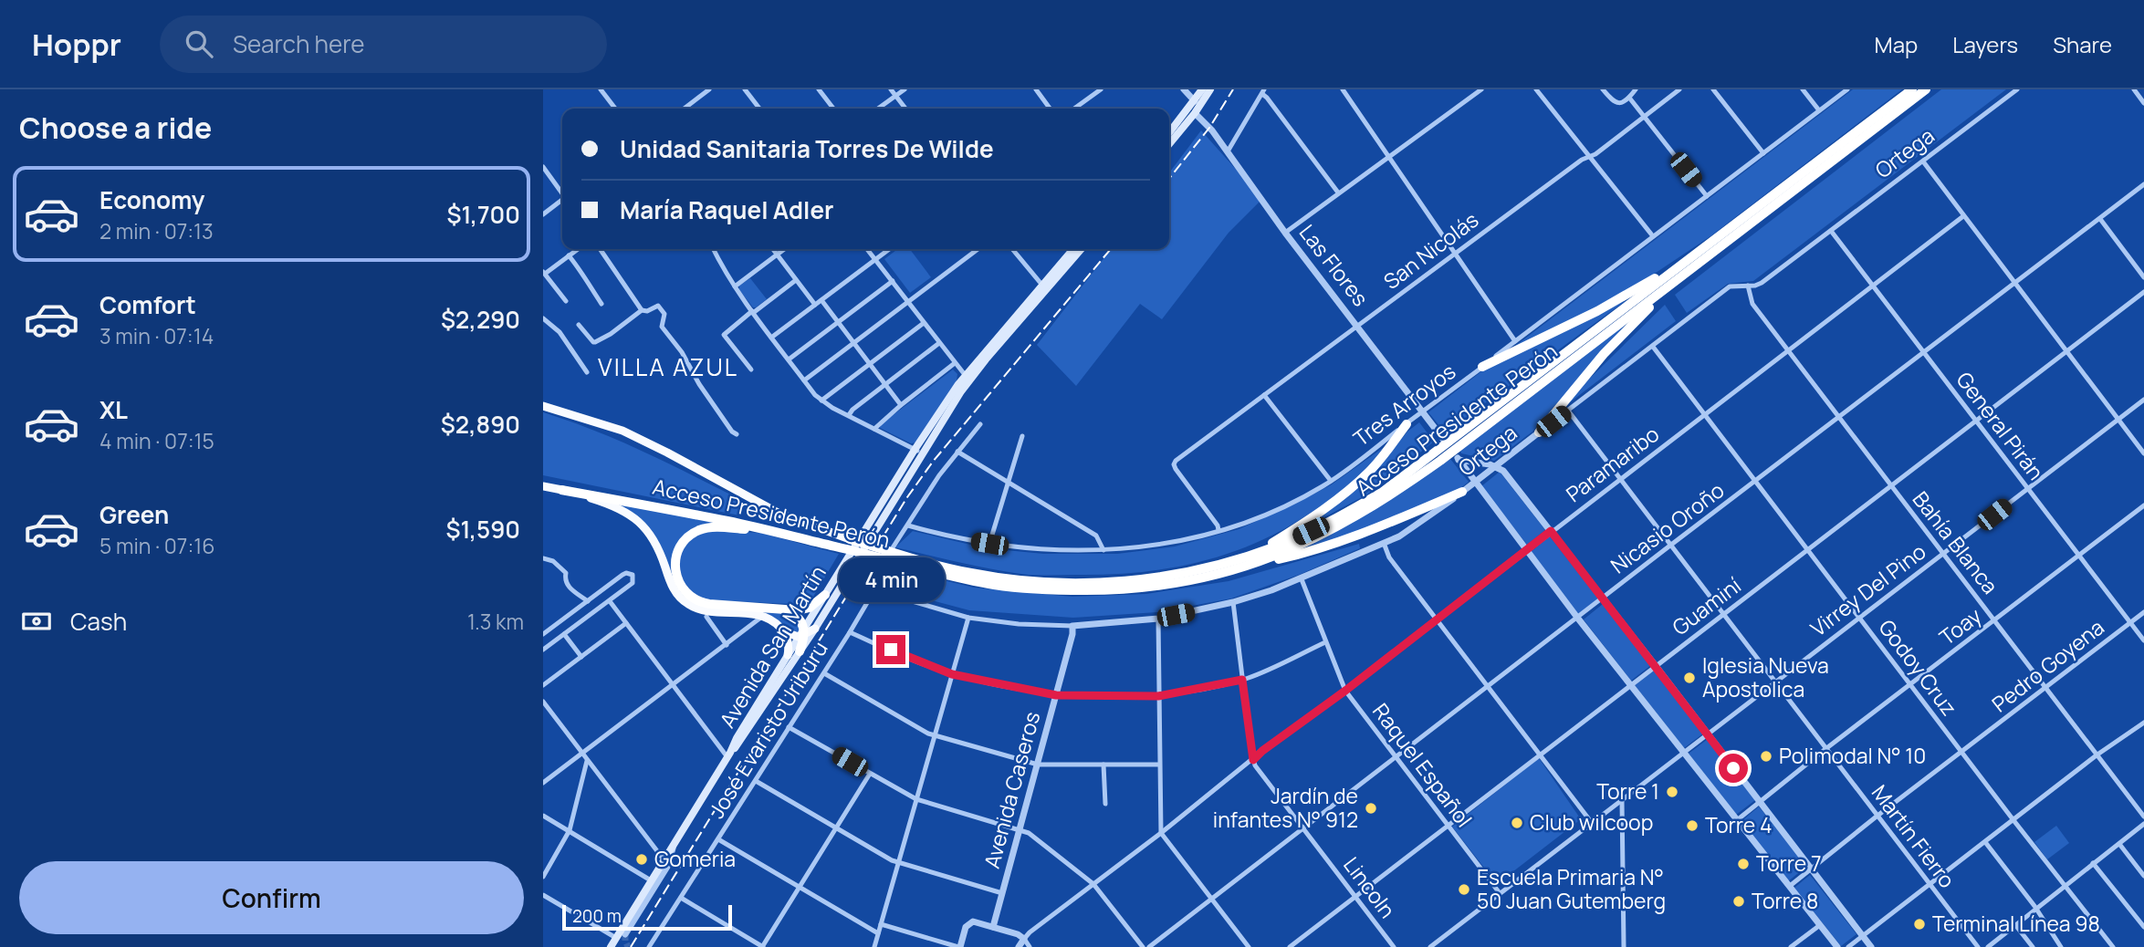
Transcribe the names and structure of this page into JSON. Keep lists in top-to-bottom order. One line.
{"streets":{"highway":["Acceso Presidente Perón"],"main road":["Avenida San Martín"],"street":["Ortega","San Nicolás","Las Flores","Tres Arroyos","General Pirán","Paramaribo","Nicasio Oroño","Bahía Blanca","Virrey Del Pino","Guaminí","Toay","Pedro Goyena","Godoy Cruz","José Evaristo Uriburu","Raquel Español","Avenida Caseros","Martín Fierro","Lincoln"]},"crossings":[["Ortega","General Pirán"],["Ortega","Bahía Blanca"],["Ortega","Godoy Cruz"],["Ortega","José Evaristo Uriburu"],["Ortega","Raquel Español"],["Ortega","Avenida Caseros"],["Ortega","Martín Fierro"],["Ortega","Lincoln"],["San Nicolás","Las Flores"],["San Nicolás","Tres Arroyos"],["Las Flores","Tres Arroyos"],["Tres Arroyos","José Evaristo Uriburu"],["General Pirán","Paramaribo"],["General Pirán","Nicasio Oroño"],["General Pirán","Virrey Del Pino"],["General Pirán","Guaminí"],["General Pirán","Toay"],["General Pirán","Pedro Goyena"],["Paramaribo","Bahía Blanca"],["Paramaribo","Godoy Cruz"],["Paramaribo","Raquel Español"],["Paramaribo","Martín Fierro"],["Paramaribo","Lincoln"],["Nicasio Oroño","Bahía Blanca"],["Nicasio Oroño","Godoy Cruz"],["Nicasio Oroño","Raquel Español"],["Nicasio Oroño","Martín Fierro"],["Nicasio Oroño","Lincoln"],["Bahía Blanca","Virrey Del Pino"],["Bahía Blanca","Guaminí"],["Bahía Blanca","Toay"],["Bahía Blanca","Pedro Goyena"],["Virrey Del Pino","Godoy Cruz"],["Virrey Del Pino","Raquel Español"],["Virrey Del Pino","Martín Fierro"],["Guaminí","Godoy Cruz"],["Guaminí","Raquel Español"],["Guaminí","Martín Fierro"],["Guaminí","Lincoln"],["Toay","Godoy Cruz"],["Toay","Martín Fierro"],["Pedro Goyena","Godoy Cruz"],["Pedro Goyena","Martín Fierro"]],"districts":["VILLA AZUL"],"places":["Iglesia Nueva Apostolica","Polimodal N° 10","Torre 1","Jardín de infantes N° 912","Club wilcoop","Torre 4","Gomeria","Torre 7","Escuela Primaria N° 50 Juan Gutemberg","Torre 8","Terminal Línea 98"],"scale_bar":"200 m","page":{"header":"Hoppr","search":"Search here","nav":["Map","Layers","Share"],"heading":"Choose a ride","banner":["Unidad Sanitaria Torres De Wilde","María Raquel Adler"],"list":[{"name":"Economy","note":"2 min · 07:13","value":"$1,700"},{"name":"Comfort","note":"3 min · 07:14","value":"$2,290"},{"name":"XL","note":"4 min · 07:15","value":"$2,890"},{"name":"Green","note":"5 min · 07:16","value":"$1,590"}],"bubble":"4 min","pay":["Cash","1.3 km"],"buttons":"Confirm","scale":"200 m"}}
